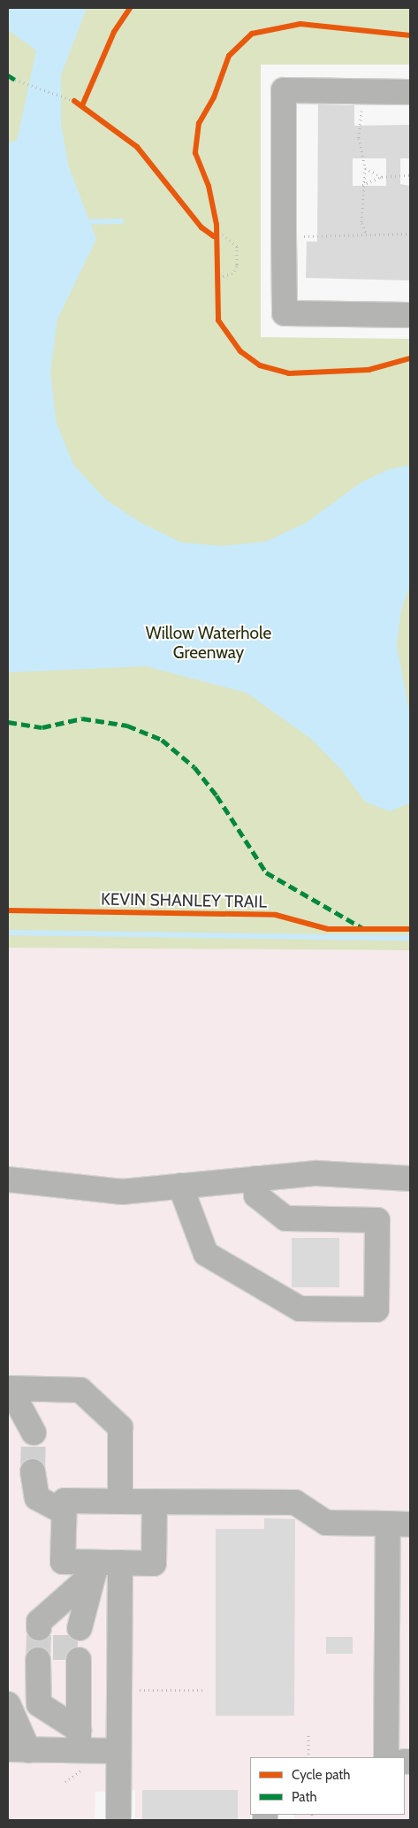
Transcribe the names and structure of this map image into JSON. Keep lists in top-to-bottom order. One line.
{"streets":{"cycle path":["KEVIN SHANLEY TRAIL"]},"parks":["Willow Waterhole Greenway"],"legend":["Cycle path","Path"]}
